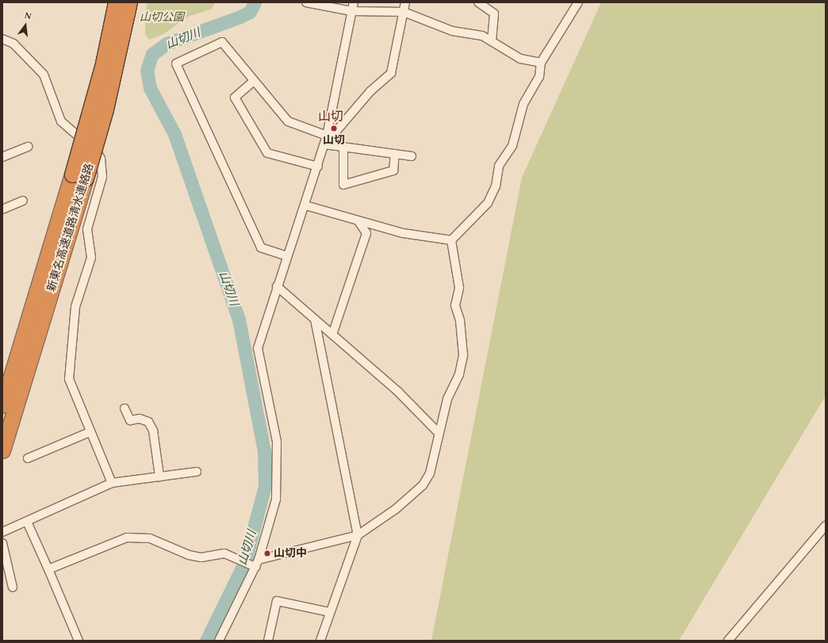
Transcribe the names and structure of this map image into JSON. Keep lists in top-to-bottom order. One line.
{"streets":{"highway":["新東名高速道路清水連絡路"]},"districts":["山切"],"water":["山切川"],"parks":["山切公園"],"places":["山切","山切中"],"north":"top"}
